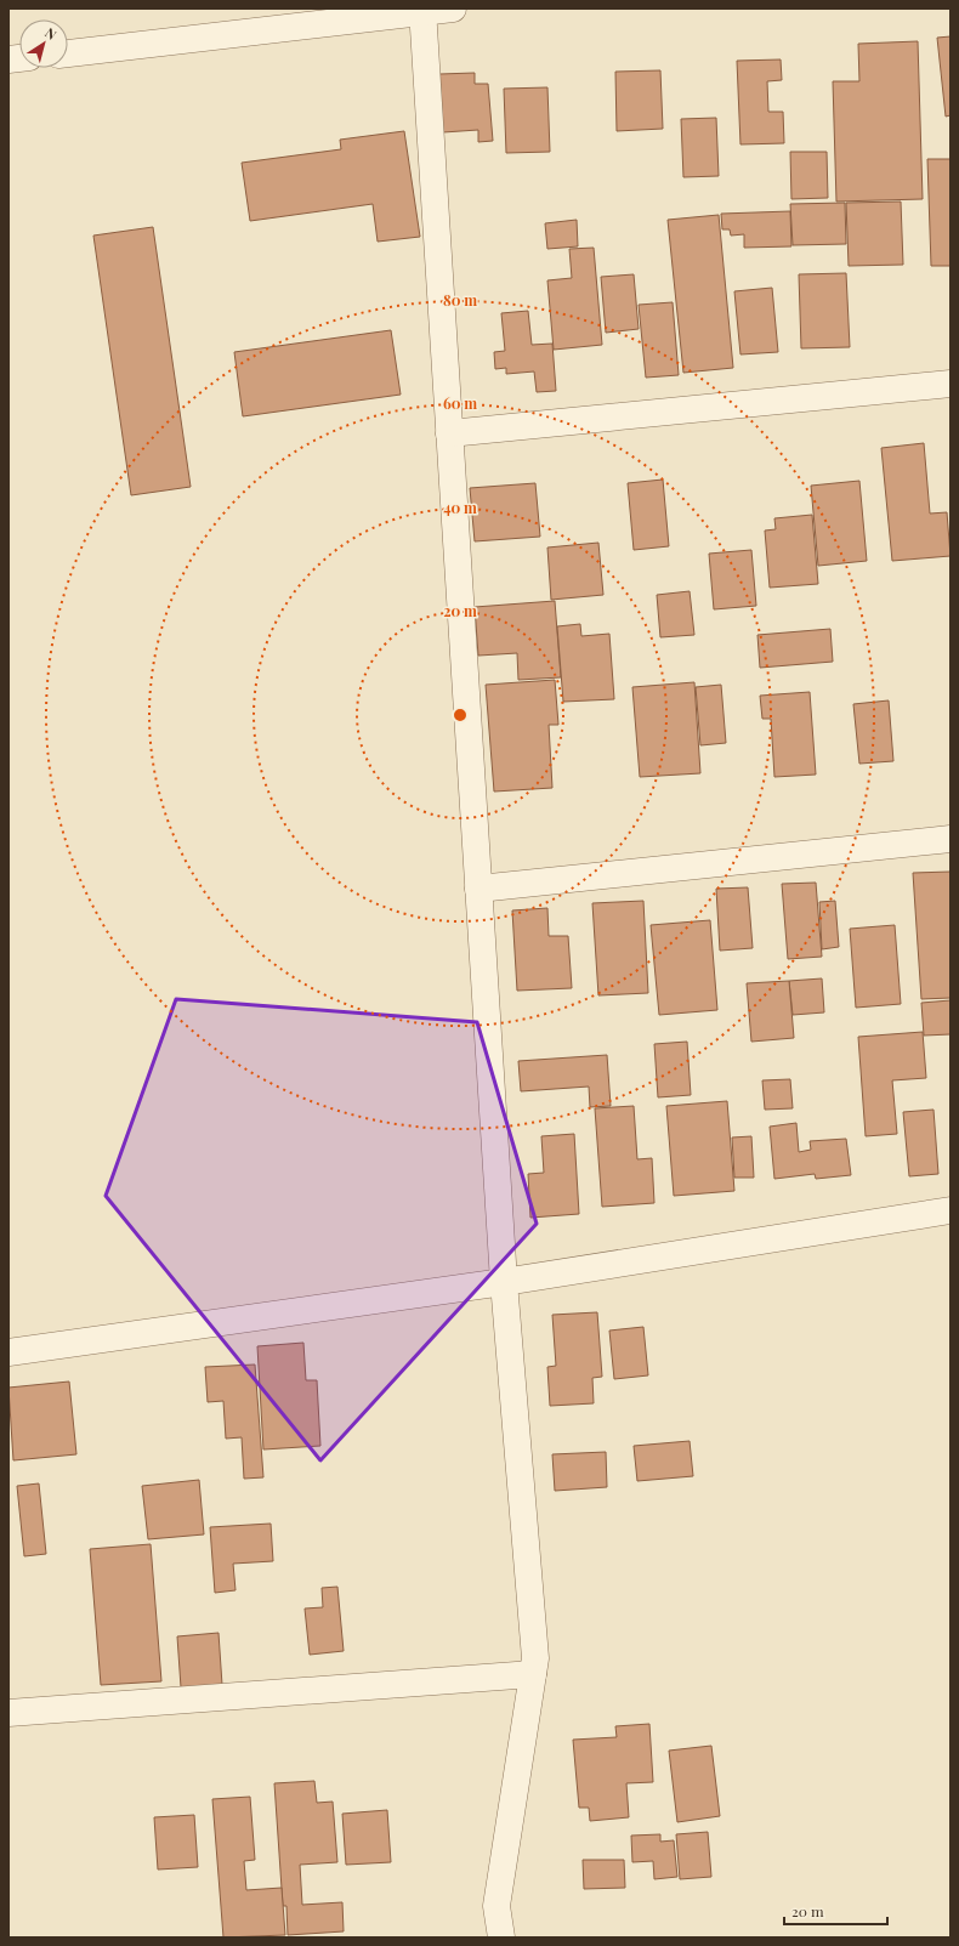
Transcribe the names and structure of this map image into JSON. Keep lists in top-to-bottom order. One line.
{"scale_bar":"20 m","north":"top right","rings":["80 m","60 m","40 m","20 m"]}
